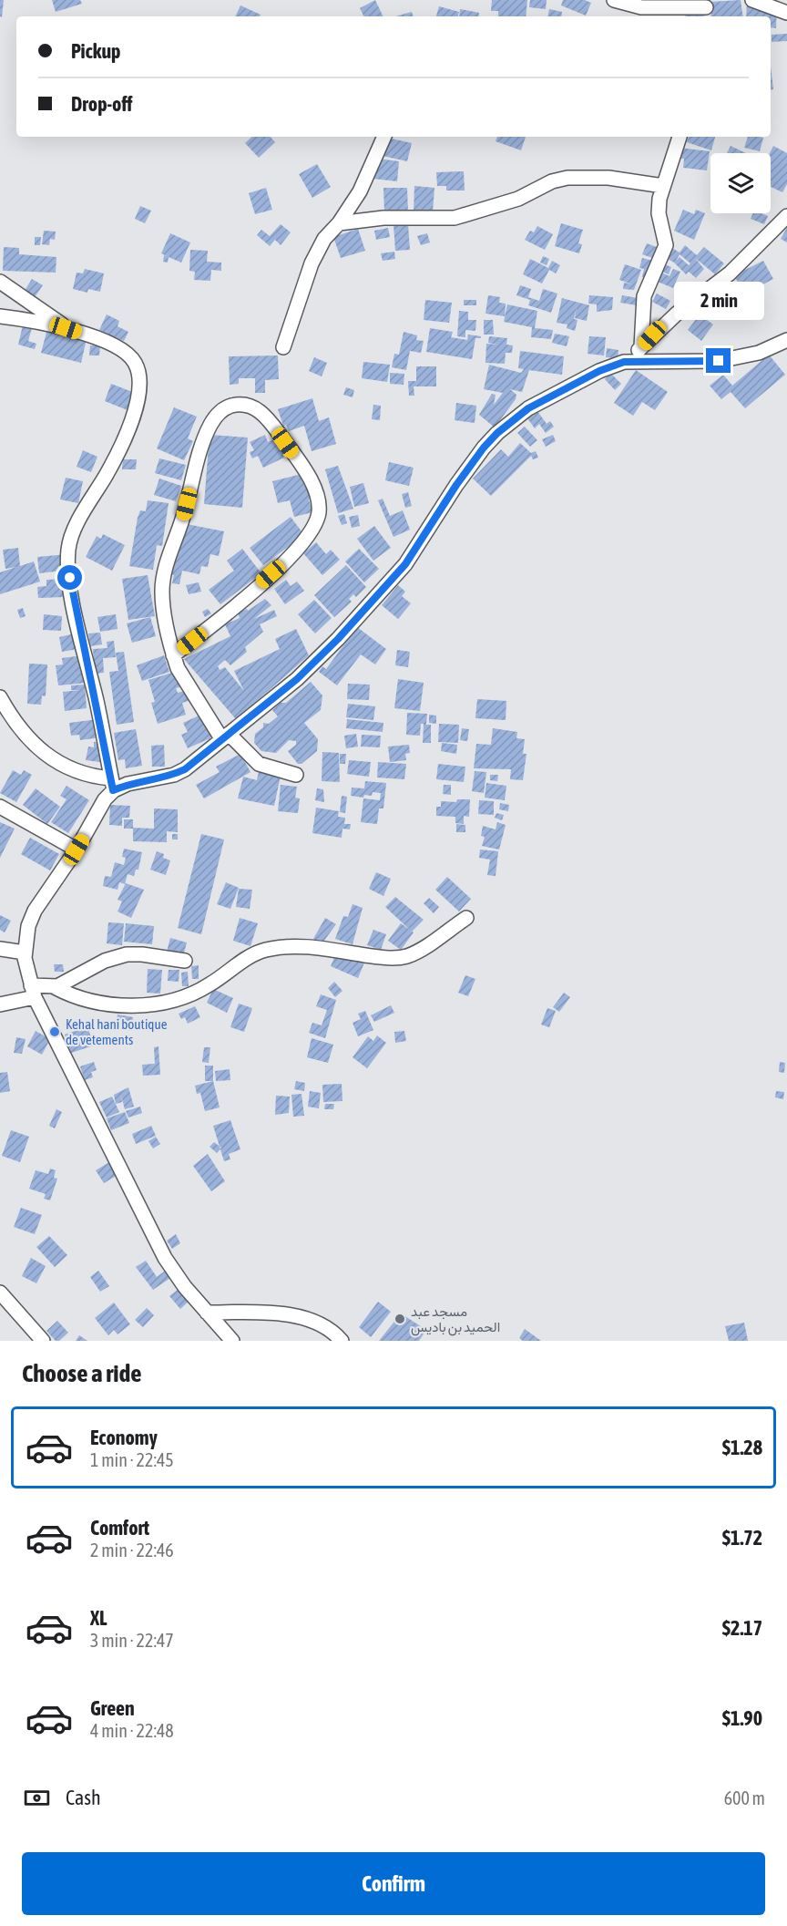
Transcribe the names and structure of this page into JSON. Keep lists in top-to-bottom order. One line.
{"places":["Kehal hani boutique de vetements","مسجد عبد الحميد بن باديس"],"page":{"banner":["Pickup","Drop-off"],"bubble":"2 min","heading":"Choose a ride","list":[{"name":"Economy","note":"1 min · 22:45","value":"$1.28"},{"name":"Comfort","note":"2 min · 22:46","value":"$1.72"},{"name":"XL","note":"3 min · 22:47","value":"$2.17"},{"name":"Green","note":"4 min · 22:48","value":"$1.90"}],"pay":["Cash","600 m"],"buttons":"Confirm"}}
